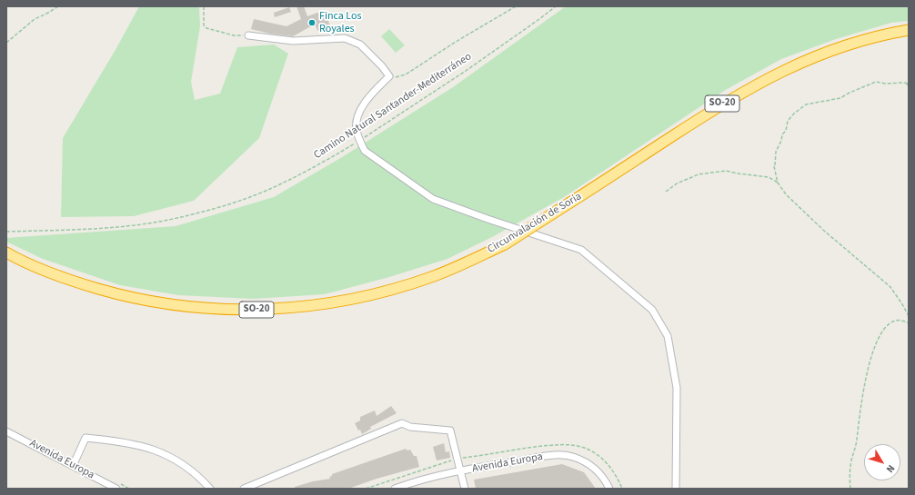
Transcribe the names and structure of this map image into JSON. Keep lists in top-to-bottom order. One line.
{"streets":{"highway":["SO-20","Circunvalación de Soria"],"street":["Avenida Europa"],"path":["Camino Natural Santander-Mediterráneo"]},"places":["Finca Los Royales"],"north":"bottom right"}
